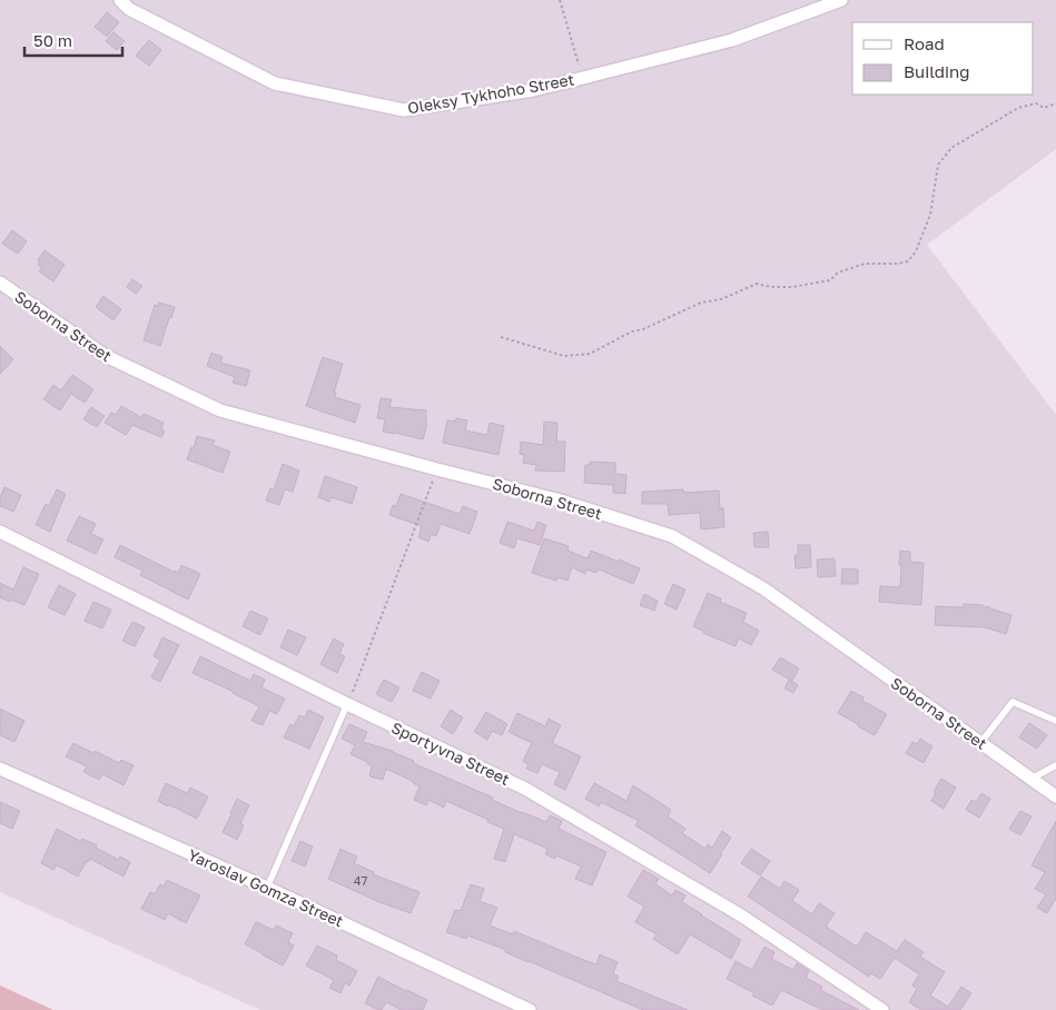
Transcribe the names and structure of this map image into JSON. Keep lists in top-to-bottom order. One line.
{"streets":{"street":["Oleksy Tykhoho Street","Soborna Street","Sportyvna Street","Yaroslav Gomza Street"]},"house_numbers":["47"],"legend":["Road","Building"],"scale_bar":"50 m"}
